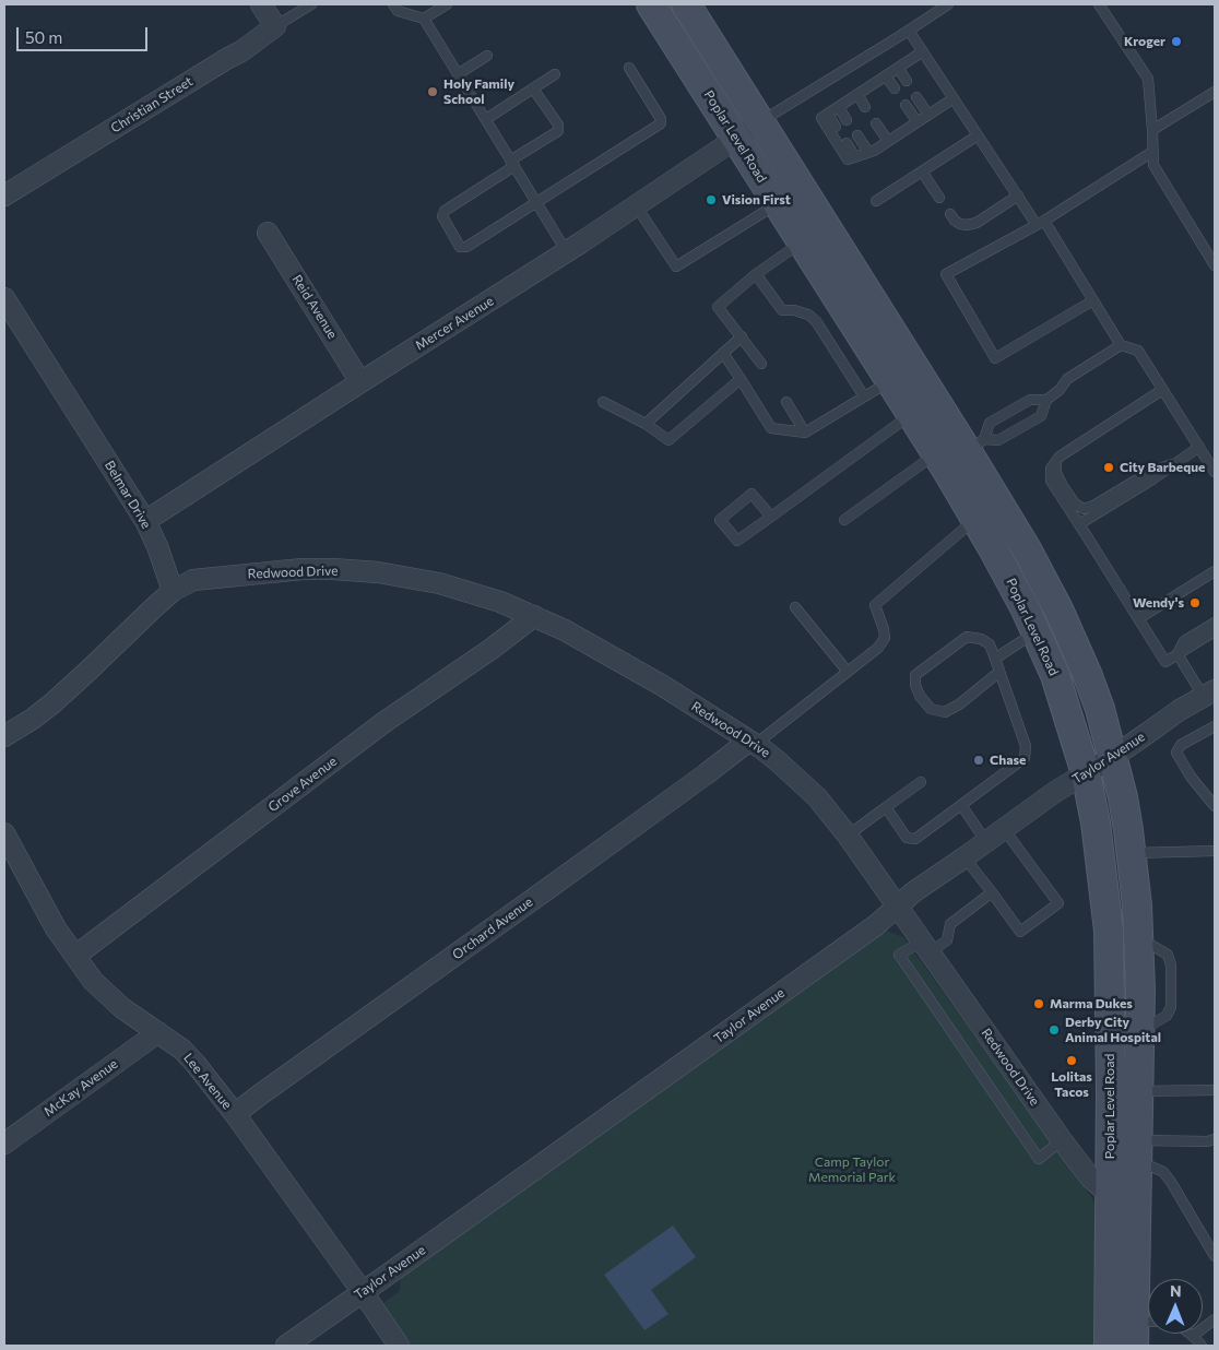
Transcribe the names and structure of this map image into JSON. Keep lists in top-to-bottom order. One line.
{"streets":{"main road":["Poplar Level Road"],"street":["Christian Street","Reid Avenue","Mercer Avenue","Belmar Drive","Redwood Drive","Taylor Avenue","Grove Avenue","Orchard Avenue","Lee Avenue","McKay Avenue"]},"crossings":[["Poplar Level Road","Mercer Avenue"],["Poplar Level Road","Redwood Drive"],["Poplar Level Road","Taylor Avenue"],["Reid Avenue","Mercer Avenue"],["Mercer Avenue","Belmar Drive"],["Belmar Drive","Redwood Drive"],["Redwood Drive","Taylor Avenue"],["Redwood Drive","Grove Avenue"],["Redwood Drive","Orchard Avenue"],["Taylor Avenue","Lee Avenue"],["Grove Avenue","Lee Avenue"],["Orchard Avenue","Lee Avenue"],["Lee Avenue","McKay Avenue"]],"parks":["Camp Taylor Memorial Park"],"places":["Kroger","Holy Family School","Vision First","City Barbeque","Wendy's","Chase","Marma Dukes","Derby City Animal Hospital","Lolitas Tacos"],"scale_bar":"50 m","north":"top"}
